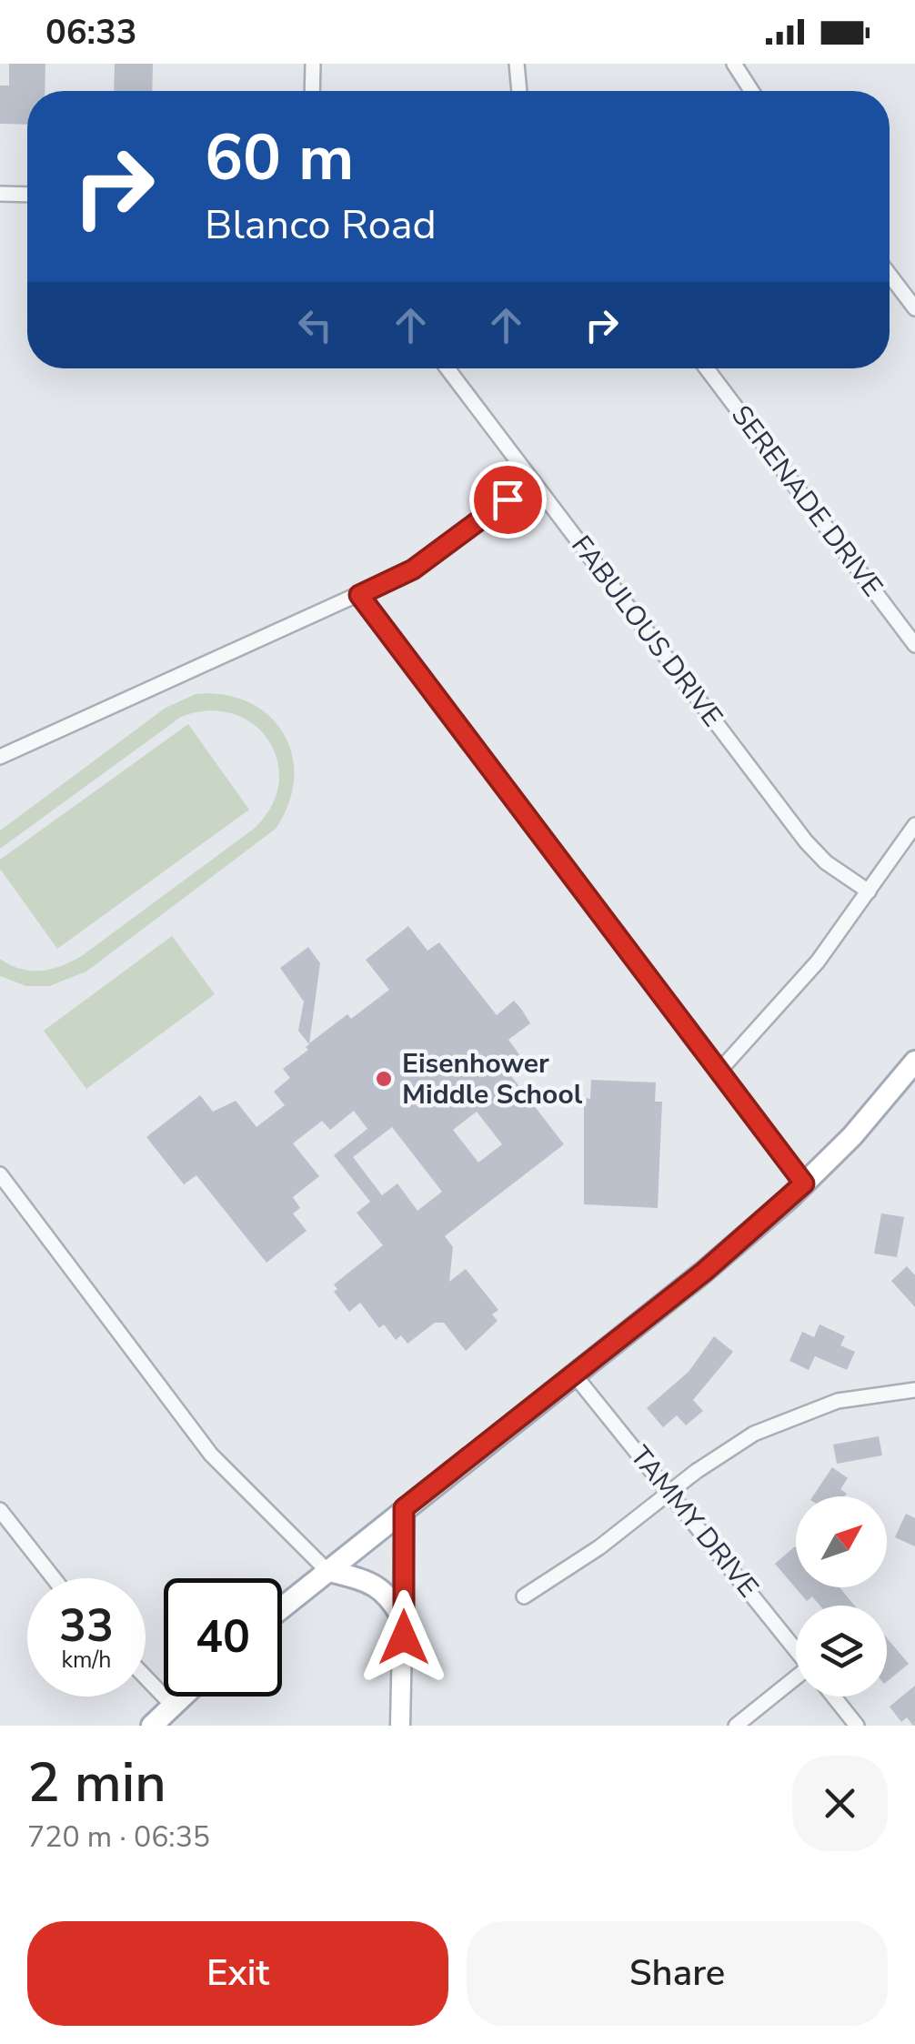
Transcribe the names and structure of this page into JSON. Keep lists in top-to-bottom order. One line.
{"streets":{"street":["SERENADE DRIVE","FABULOUS DRIVE","TAMMY DRIVE"]},"places":["Eisenhower Middle School"],"north":"top right","page":{"status":"06:33","turn":["60 m","Blanco Road"],"speed":"33 km/h","limit":"40","heading":["2 min","720 m · 06:35"],"buttons":["Exit","Share"]}}
